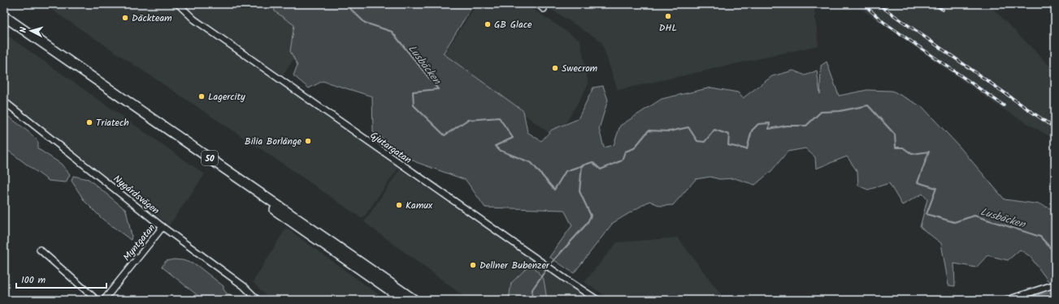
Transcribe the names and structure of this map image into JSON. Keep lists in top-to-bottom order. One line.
{"streets":{"highway":["50"],"street":["Gjutargatan","Nygårdsvägen","Myntgatan"]},"crossings":[["Nygårdsvägen","Myntgatan"]],"water":["Lusbäcken"],"places":["DHL","Däckteam","GB Glace","Swecrom","Lagercity","Triatech","Bilia Borlänge","Kamux","Dellner Bubenzer"],"scale_bar":"100 m","north":"left"}
